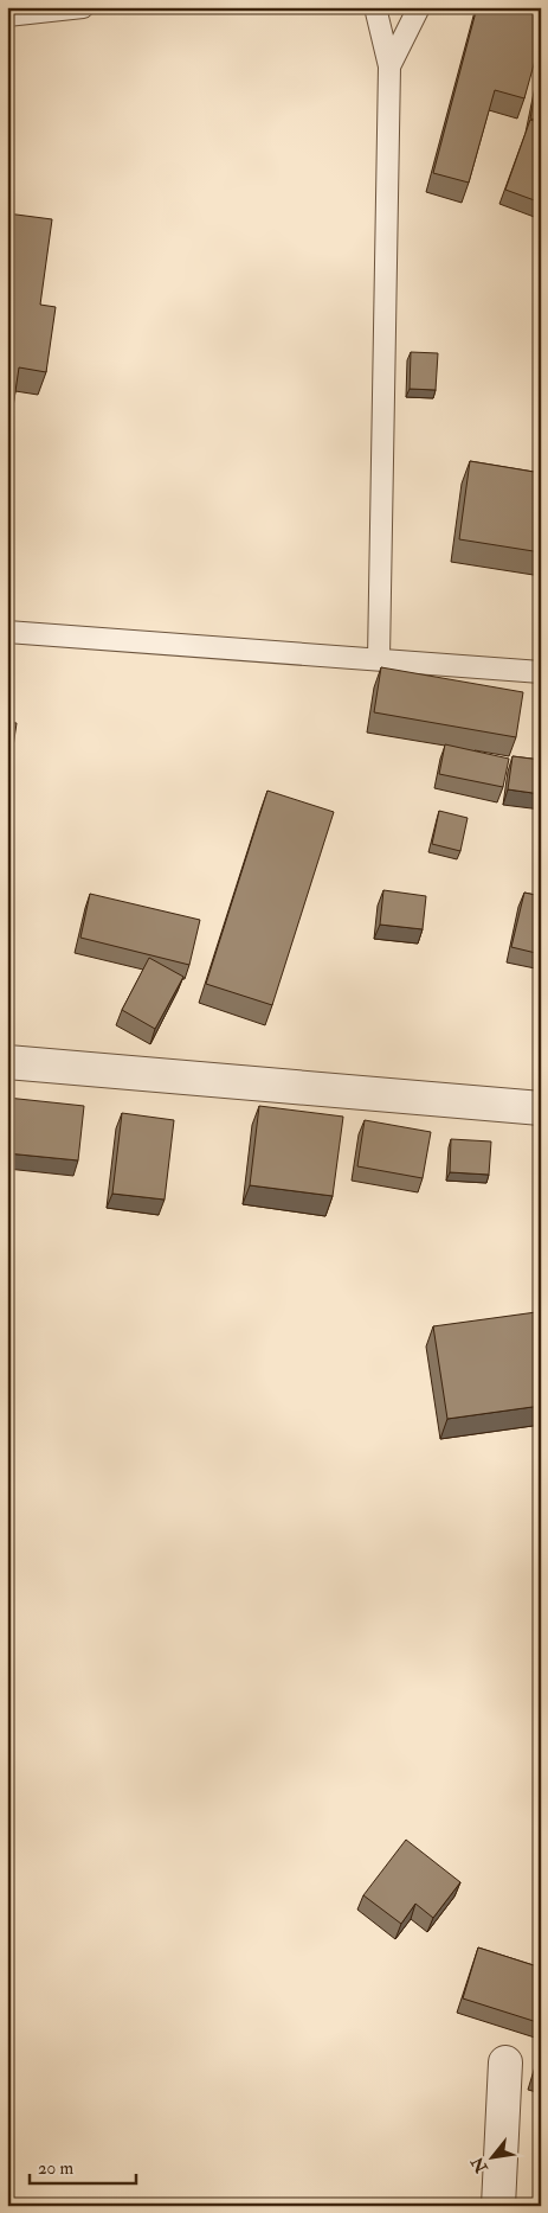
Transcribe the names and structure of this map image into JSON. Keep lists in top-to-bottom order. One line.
{"scale_bar":"20 m","north":"bottom left"}
